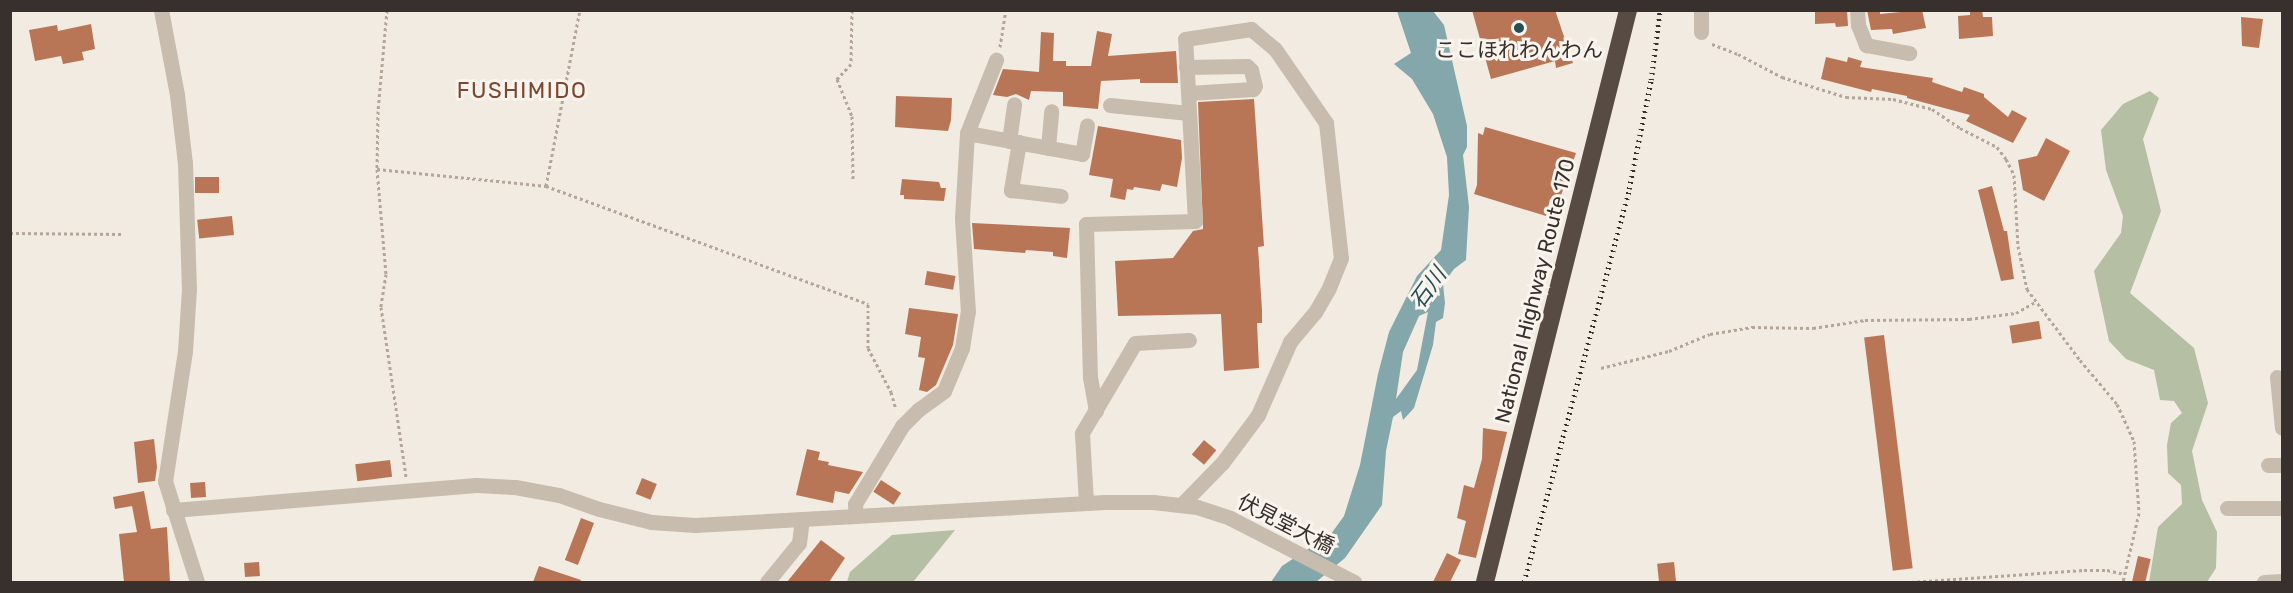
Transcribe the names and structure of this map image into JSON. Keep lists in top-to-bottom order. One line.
{"streets":{"highway":["National Highway Route 170"],"street":["伏見堂大橋"]},"districts":["FUSHIMIDO"],"water":["石川"],"places":["ここほれわんわん"]}
